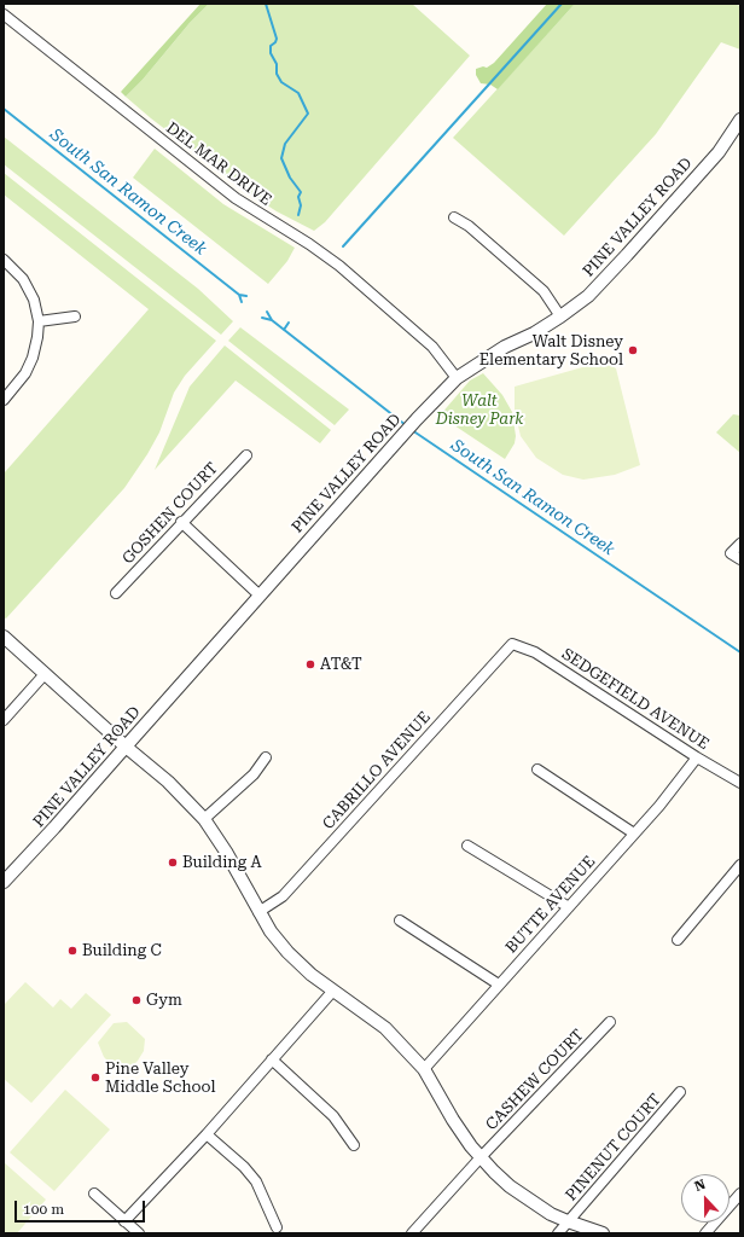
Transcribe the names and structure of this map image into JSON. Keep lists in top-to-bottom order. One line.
{"streets":{"street":["DEL MAR DRIVE","PINE VALLEY ROAD","GOSHEN COURT","SEDGEFIELD AVENUE","CABRILLO AVENUE","BUTTE AVENUE","CASHEW COURT","PINENUT COURT"]},"crossings":[["DEL MAR DRIVE","PINE VALLEY ROAD"],["SEDGEFIELD AVENUE","CABRILLO AVENUE"],["SEDGEFIELD AVENUE","BUTTE AVENUE"]],"water":["South San Ramon Creek"],"parks":["Walt Disney Park"],"places":["Walt Disney Elementary School","AT&T","Building A","Building C","Gym","Pine Valley Middle School"],"scale_bar":"100 m","north":"top"}
